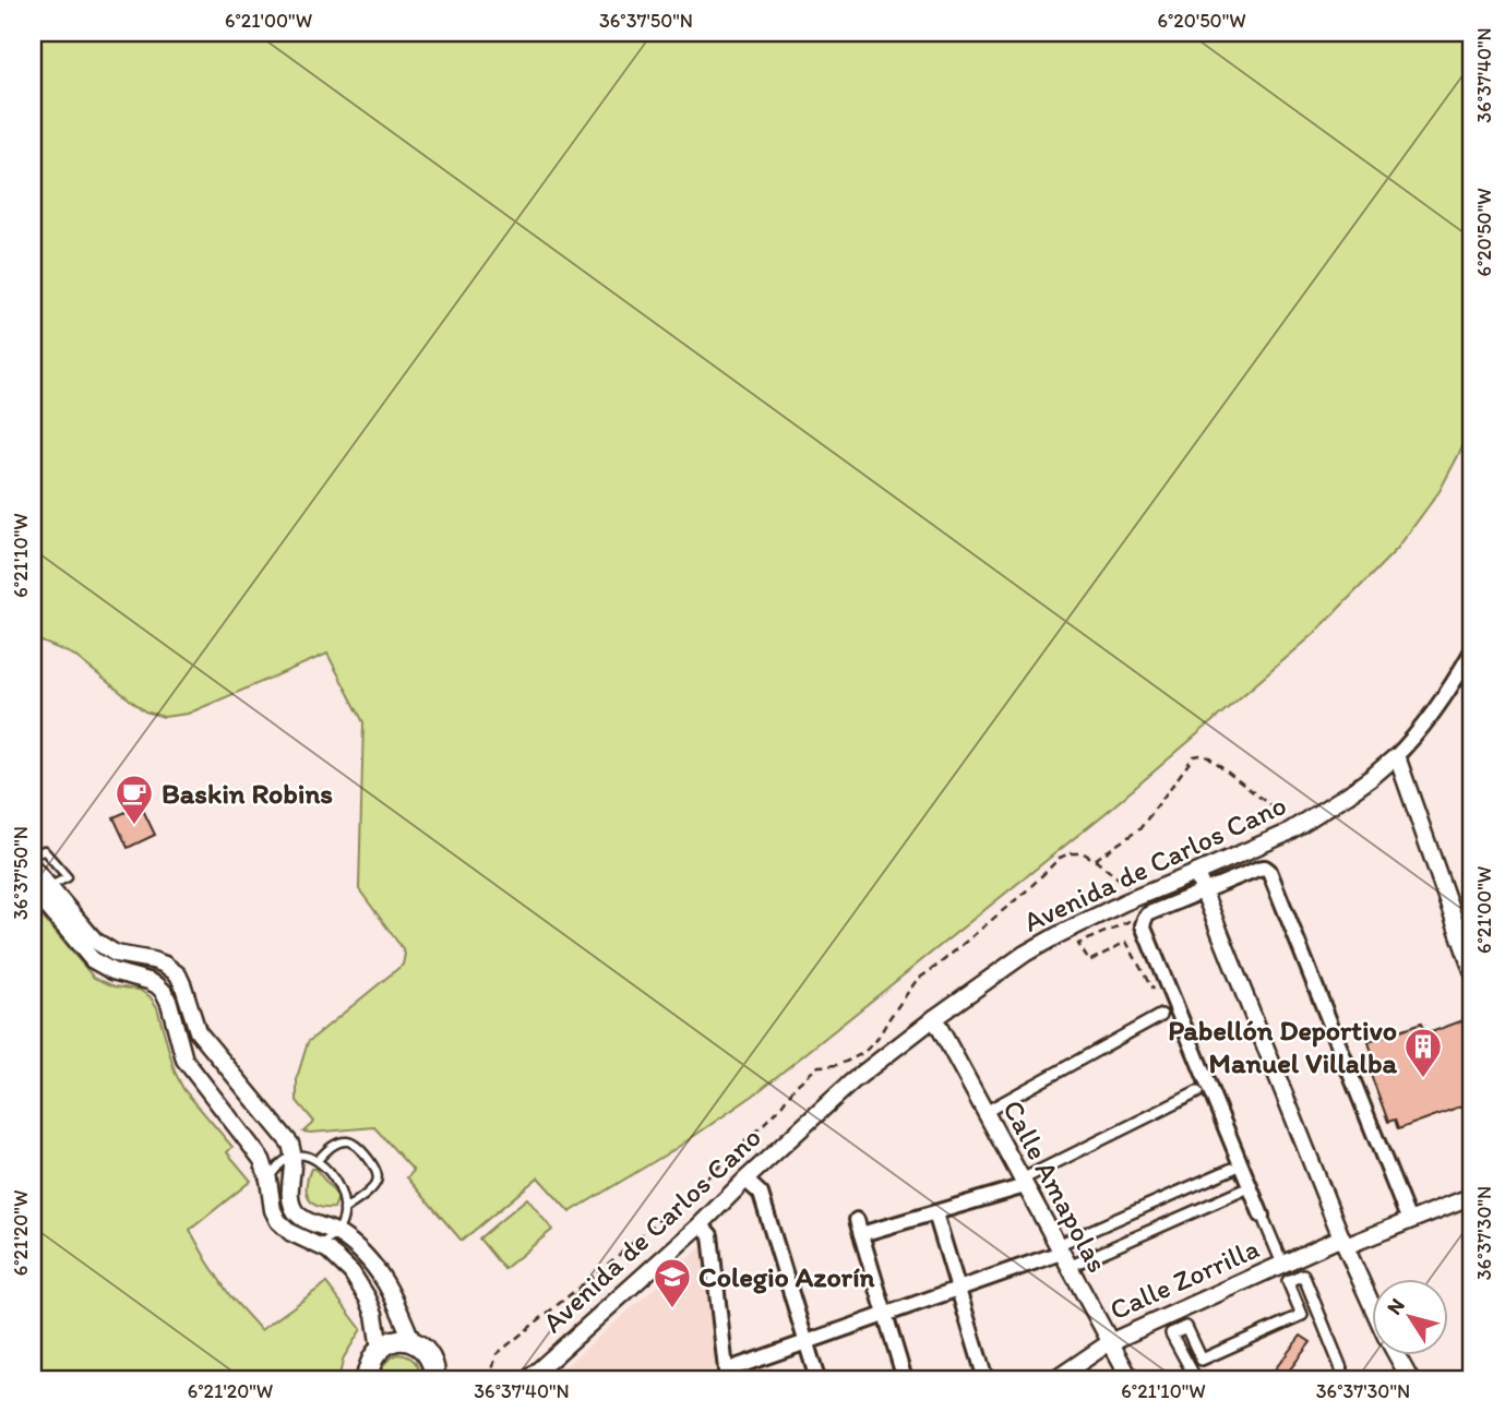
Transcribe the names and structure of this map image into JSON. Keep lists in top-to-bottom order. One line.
{"streets":{"street":["Avenida de Carlos Cano","Calle Amapolas","Calle Zorrilla"]},"crossings":[["Avenida de Carlos Cano","Calle Amapolas"],["Avenida de Carlos Cano","Calle Zorrilla"],["Calle Amapolas","Calle Zorrilla"]],"places":{"cafe":["Baskin Robins"],"building":["Pabellón Deportivo Manuel Villalba"],"school or university":["Colegio Azorín"]},"north":"top left","coordinates":["6°21'00\"W","36°37'50\"N","6°20'50\"W","36°37'40\"N","6°21'10\"W","36°37'30\"N","6°21'20\"W"]}
